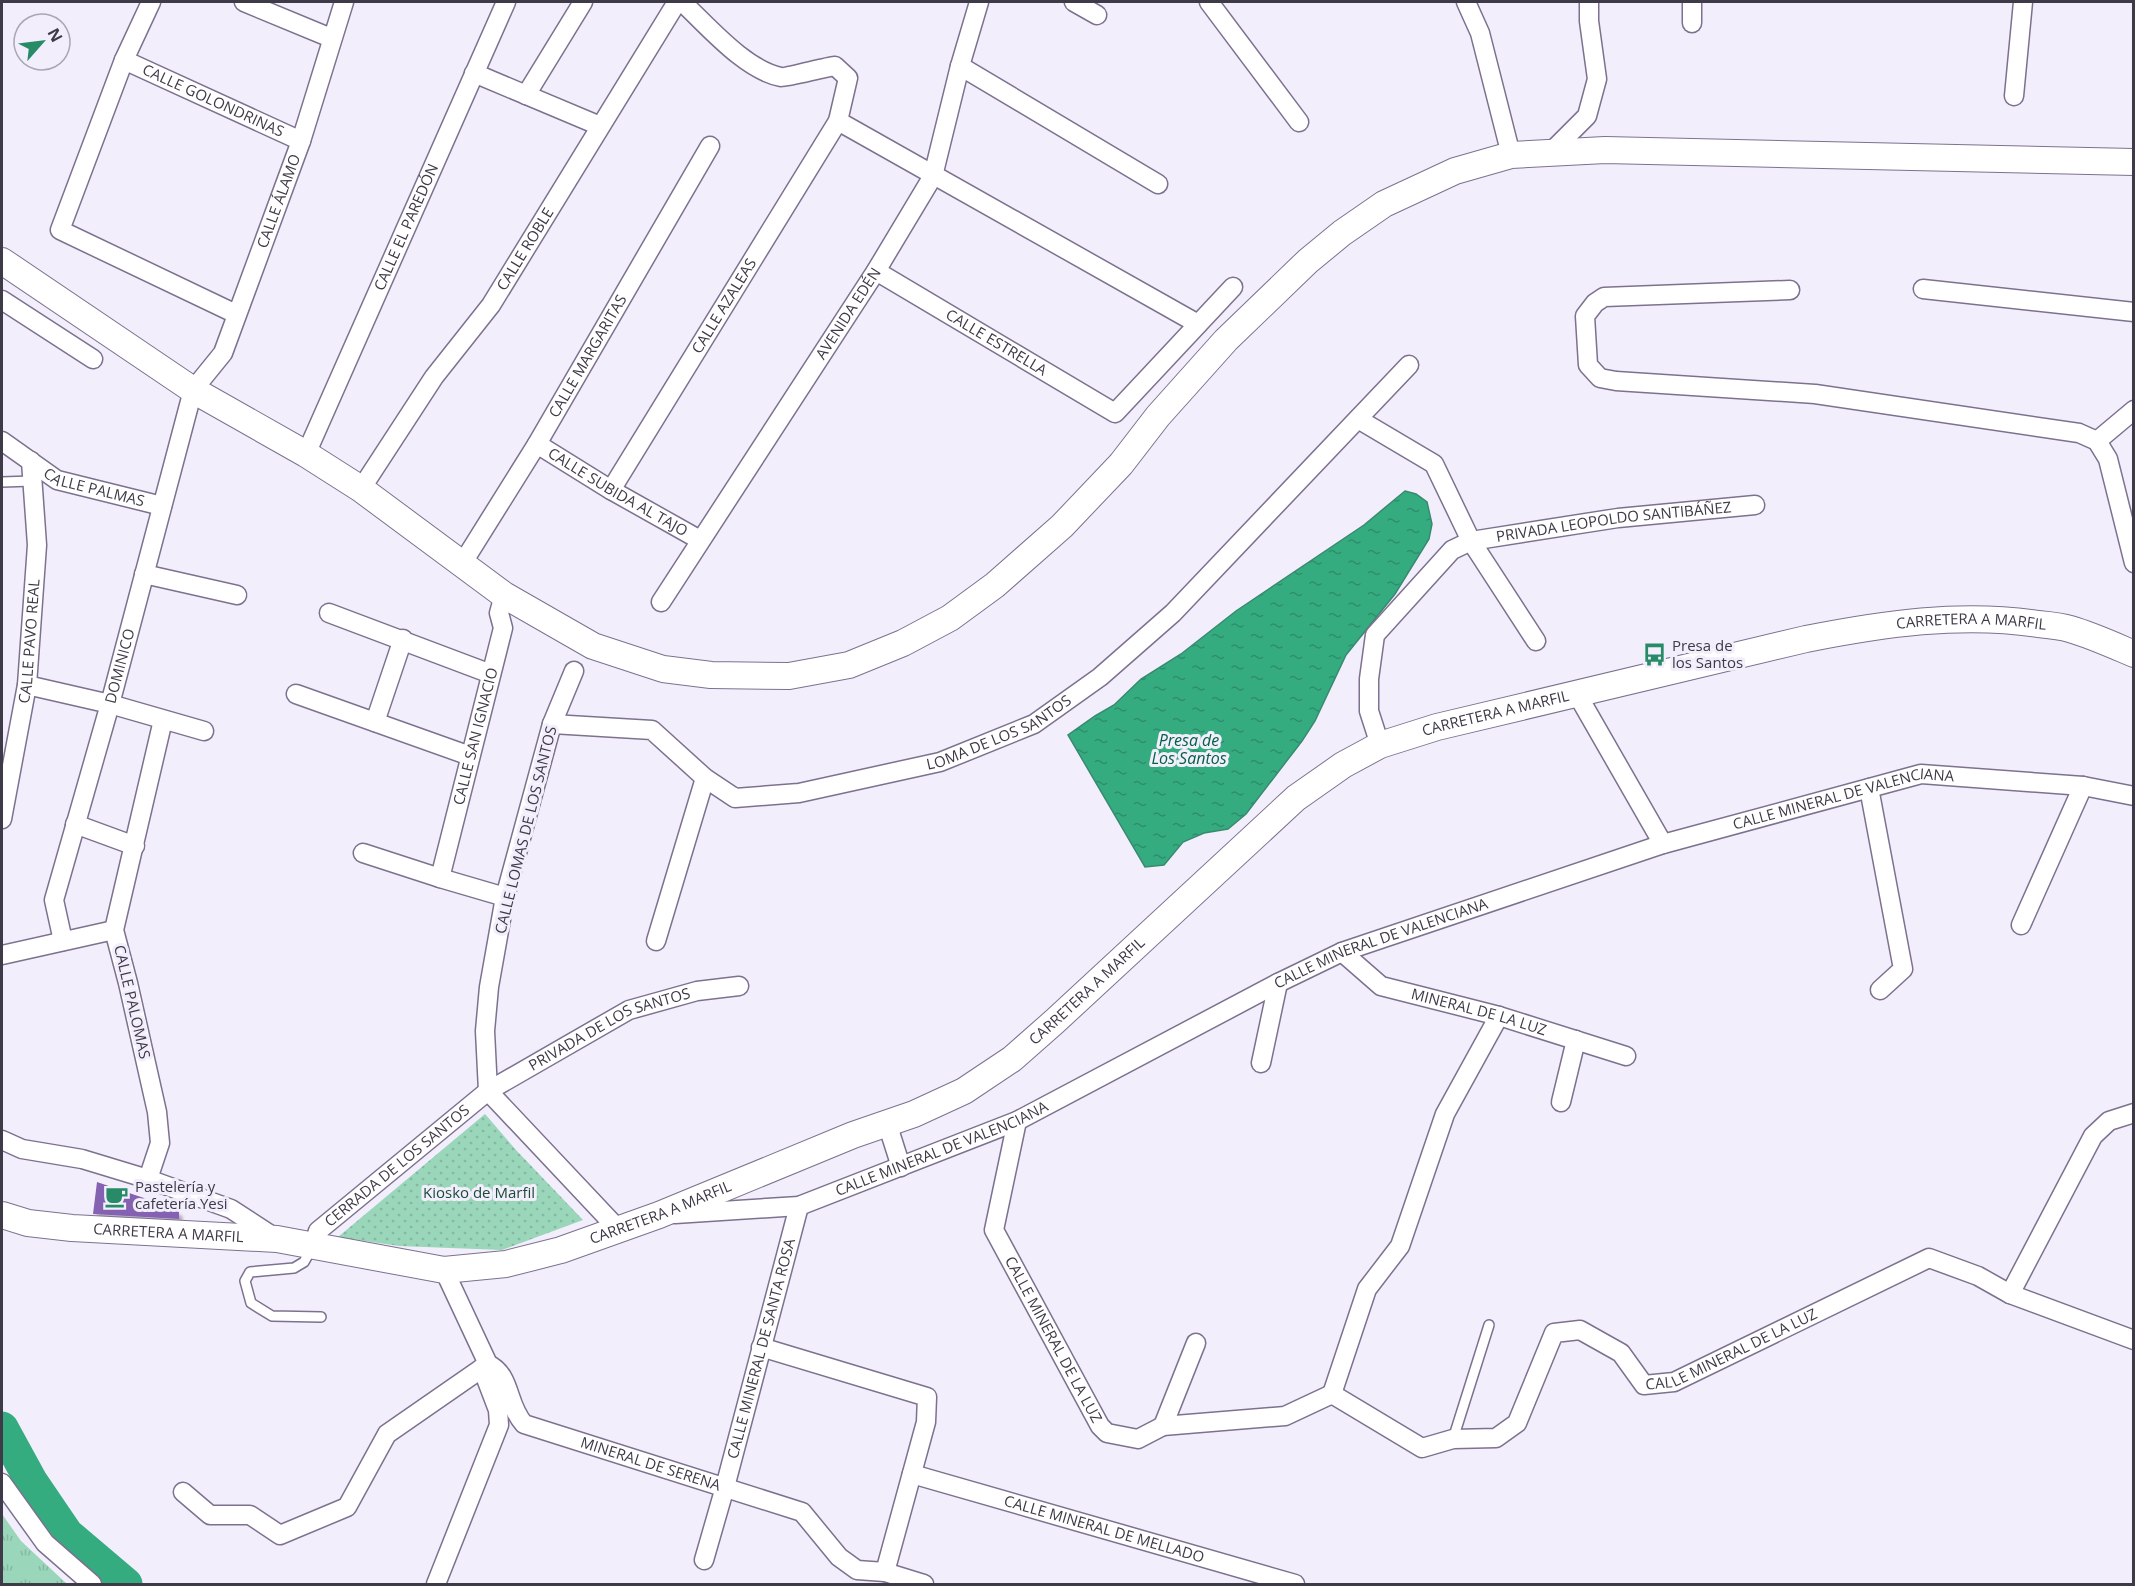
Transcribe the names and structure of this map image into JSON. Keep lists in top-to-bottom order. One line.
{"streets":{"street":["CALLE GOLONDRINAS","CALLE ÁLAMO","CALLE EL PAREDÓN","CALLE ROBLE","CALLE AZALEAS","AVENIDA EDÉN","CALLE ESTRELLA","CALLE MARGARITAS","CALLE PALMAS","CALLE SUBIDA AL TAJO","PRIVADA LEOPOLDO SANTIBÁÑEZ","CARRETERA A MARFIL","CALLE PAVO REAL","DOMINICO","LOMA DE LOS SANTOS","CALLE SAN IGNACIO","CALLE MINERAL DE VALENCIANA","CALLE LOMAS DE LOS SANTOS","CALLE PALOMAS","MINERAL DE LA LUZ","PRIVADA DE LOS SANTOS","CERRADA DE LOS SANTOS","CALLE MINERAL DE LA LUZ","CALLE MINERAL DE SANTA ROSA","MINERAL DE SERENA","CALLE MINERAL DE MELLADO"]},"crossings":[["CALLE GOLONDRINAS","CALLE ÁLAMO"],["CALLE ÁLAMO","DOMINICO"],["CALLE AZALEAS","CALLE SUBIDA AL TAJO"],["AVENIDA EDÉN","CALLE ESTRELLA"],["AVENIDA EDÉN","CALLE SUBIDA AL TAJO"],["CALLE MARGARITAS","CALLE SUBIDA AL TAJO"],["CALLE PALMAS","CALLE PAVO REAL"],["CALLE PALMAS","DOMINICO"],["CARRETERA A MARFIL","CALLE MINERAL DE VALENCIANA"],["CARRETERA A MARFIL","CERRADA DE LOS SANTOS"],["CARRETERA A MARFIL","MINERAL DE SERENA"],["LOMA DE LOS SANTOS","CALLE LOMAS DE LOS SANTOS"],["CALLE MINERAL DE VALENCIANA","MINERAL DE LA LUZ"],["CALLE MINERAL DE VALENCIANA","CALLE MINERAL DE LA LUZ"],["CALLE MINERAL DE VALENCIANA","CALLE MINERAL DE SANTA ROSA"],["CALLE LOMAS DE LOS SANTOS","PRIVADA DE LOS SANTOS"],["CALLE LOMAS DE LOS SANTOS","CERRADA DE LOS SANTOS"],["PRIVADA DE LOS SANTOS","CERRADA DE LOS SANTOS"],["CALLE MINERAL DE SANTA ROSA","MINERAL DE SERENA"]],"water":["Presa de Los Santos"],"parks":["Kiosko de Marfil"],"places":{"bus stop":["Presa de los Santos"],"cafe":["Pastelería y cafetería Yesi"]},"north":"top right"}
